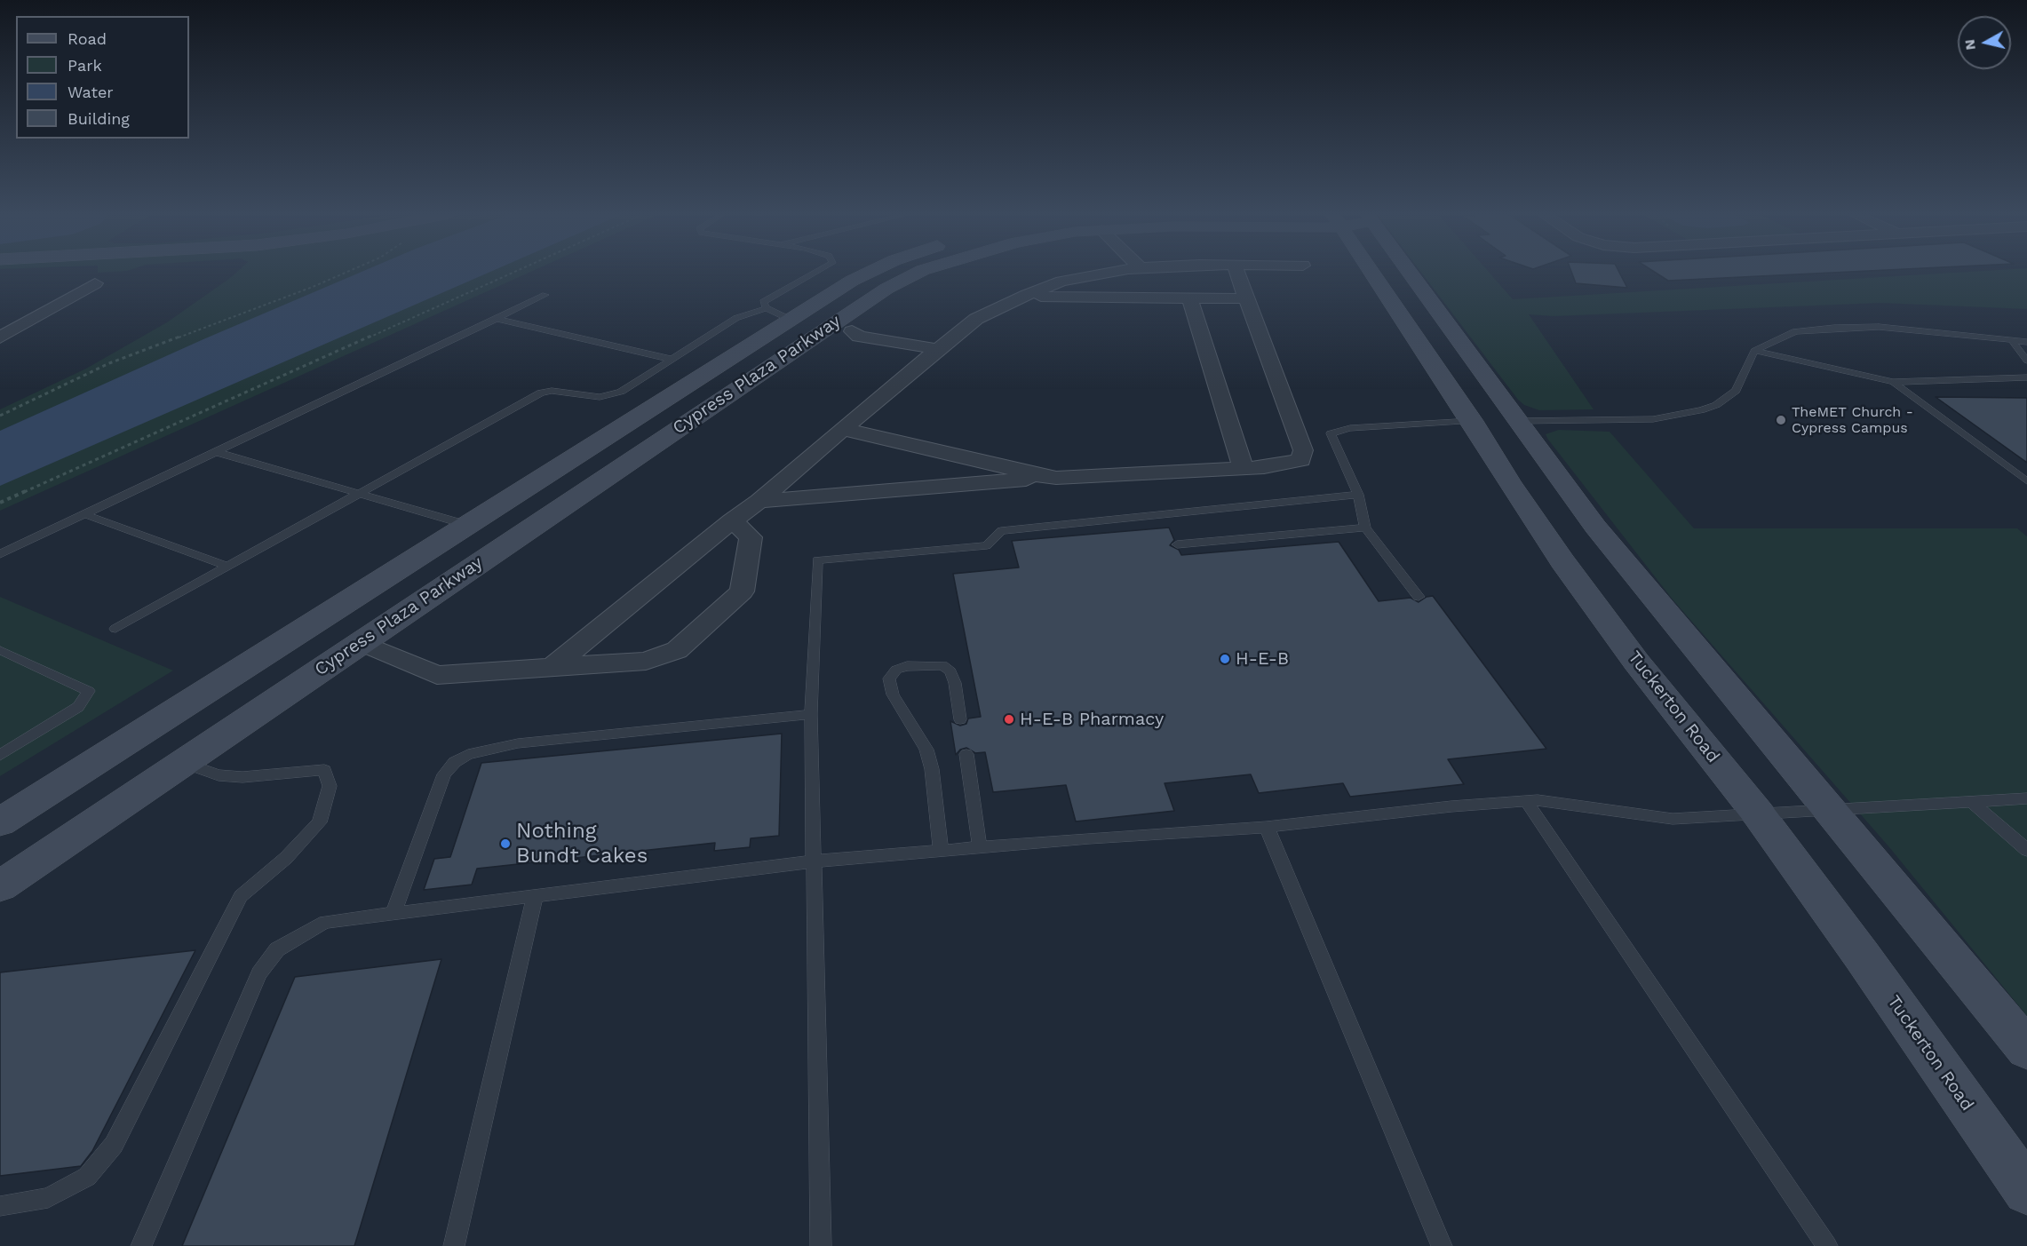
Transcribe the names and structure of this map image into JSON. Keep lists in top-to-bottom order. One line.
{"streets":{"street":["Cypress Plaza Parkway","Tuckerton Road"]},"places":["TheMET Church - Cypress Campus","H-E-B","H-E-B Pharmacy","Nothing Bundt Cakes"],"legend":["Road","Park","Water","Building"],"north":"left"}
